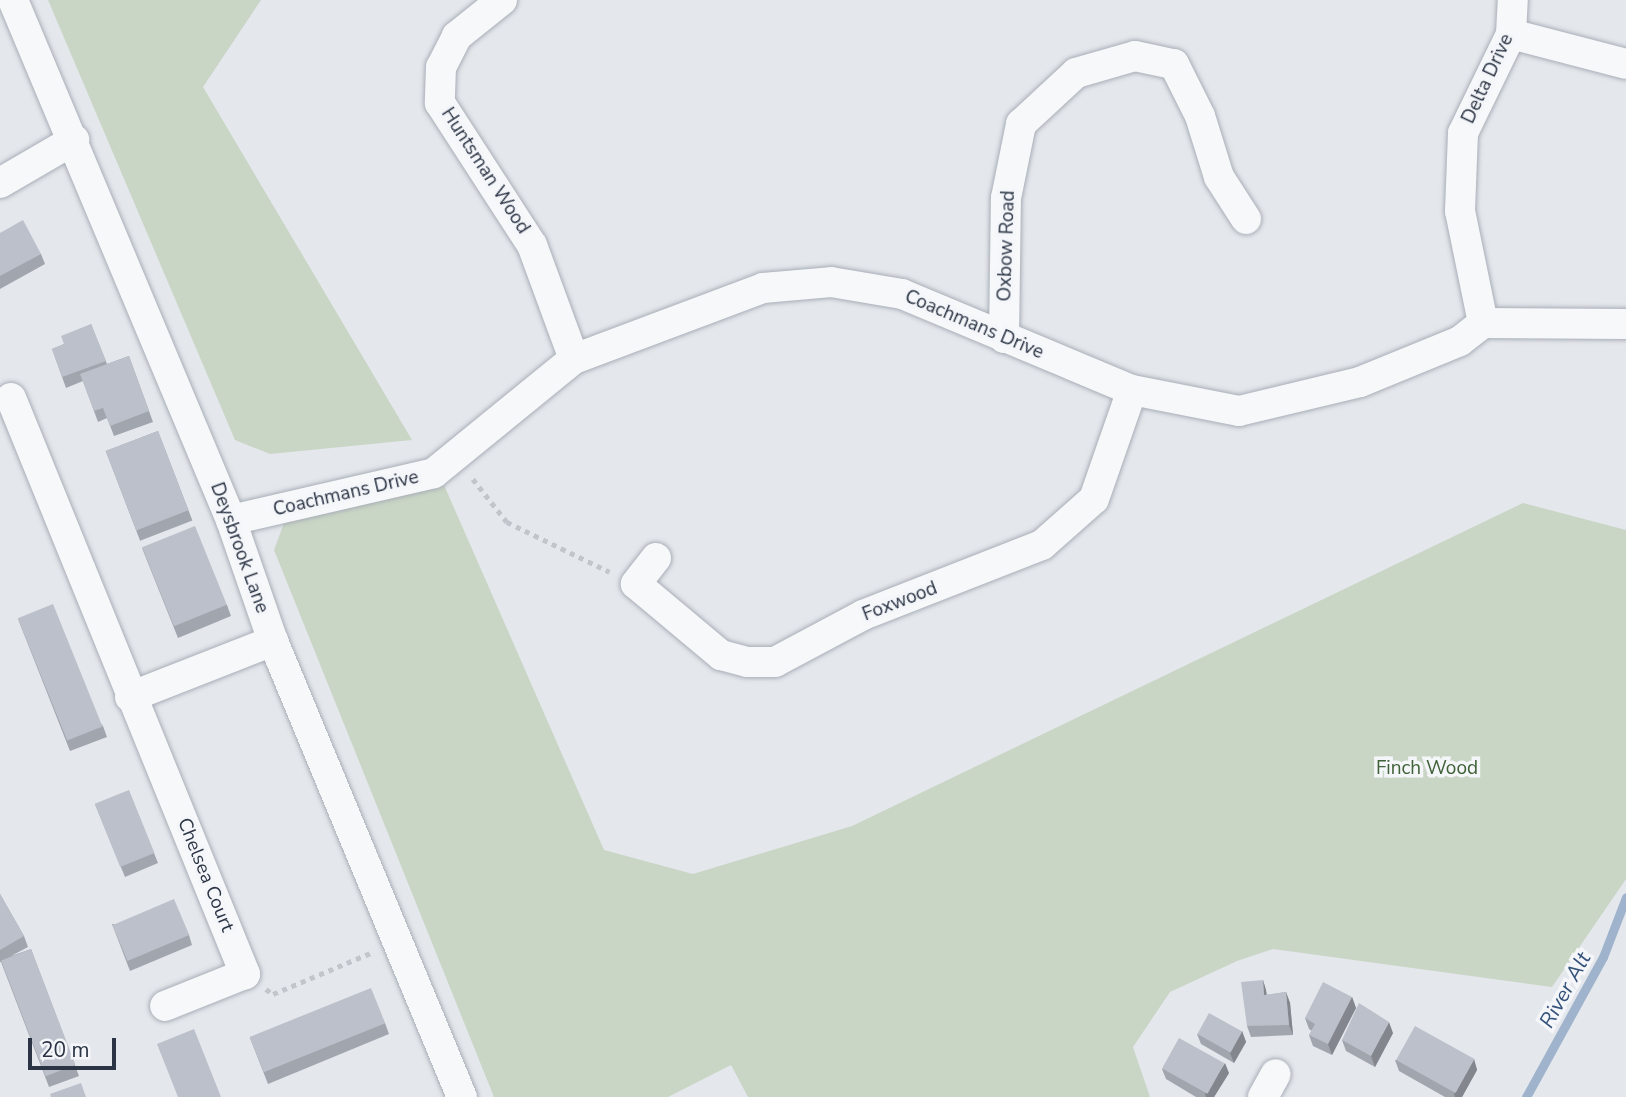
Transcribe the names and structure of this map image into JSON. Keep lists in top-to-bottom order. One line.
{"streets":{"street":["Delta Drive","Huntsman Wood","Oxbow Road","Coachmans Drive","Deysbrook Lane","Foxwood","Chelsea Court"]},"crossings":[["Delta Drive","Coachmans Drive"],["Huntsman Wood","Coachmans Drive"],["Oxbow Road","Coachmans Drive"],["Coachmans Drive","Deysbrook Lane"],["Coachmans Drive","Foxwood"]],"water":["River Alt"],"parks":["Finch Wood"],"scale_bar":"20 m"}
